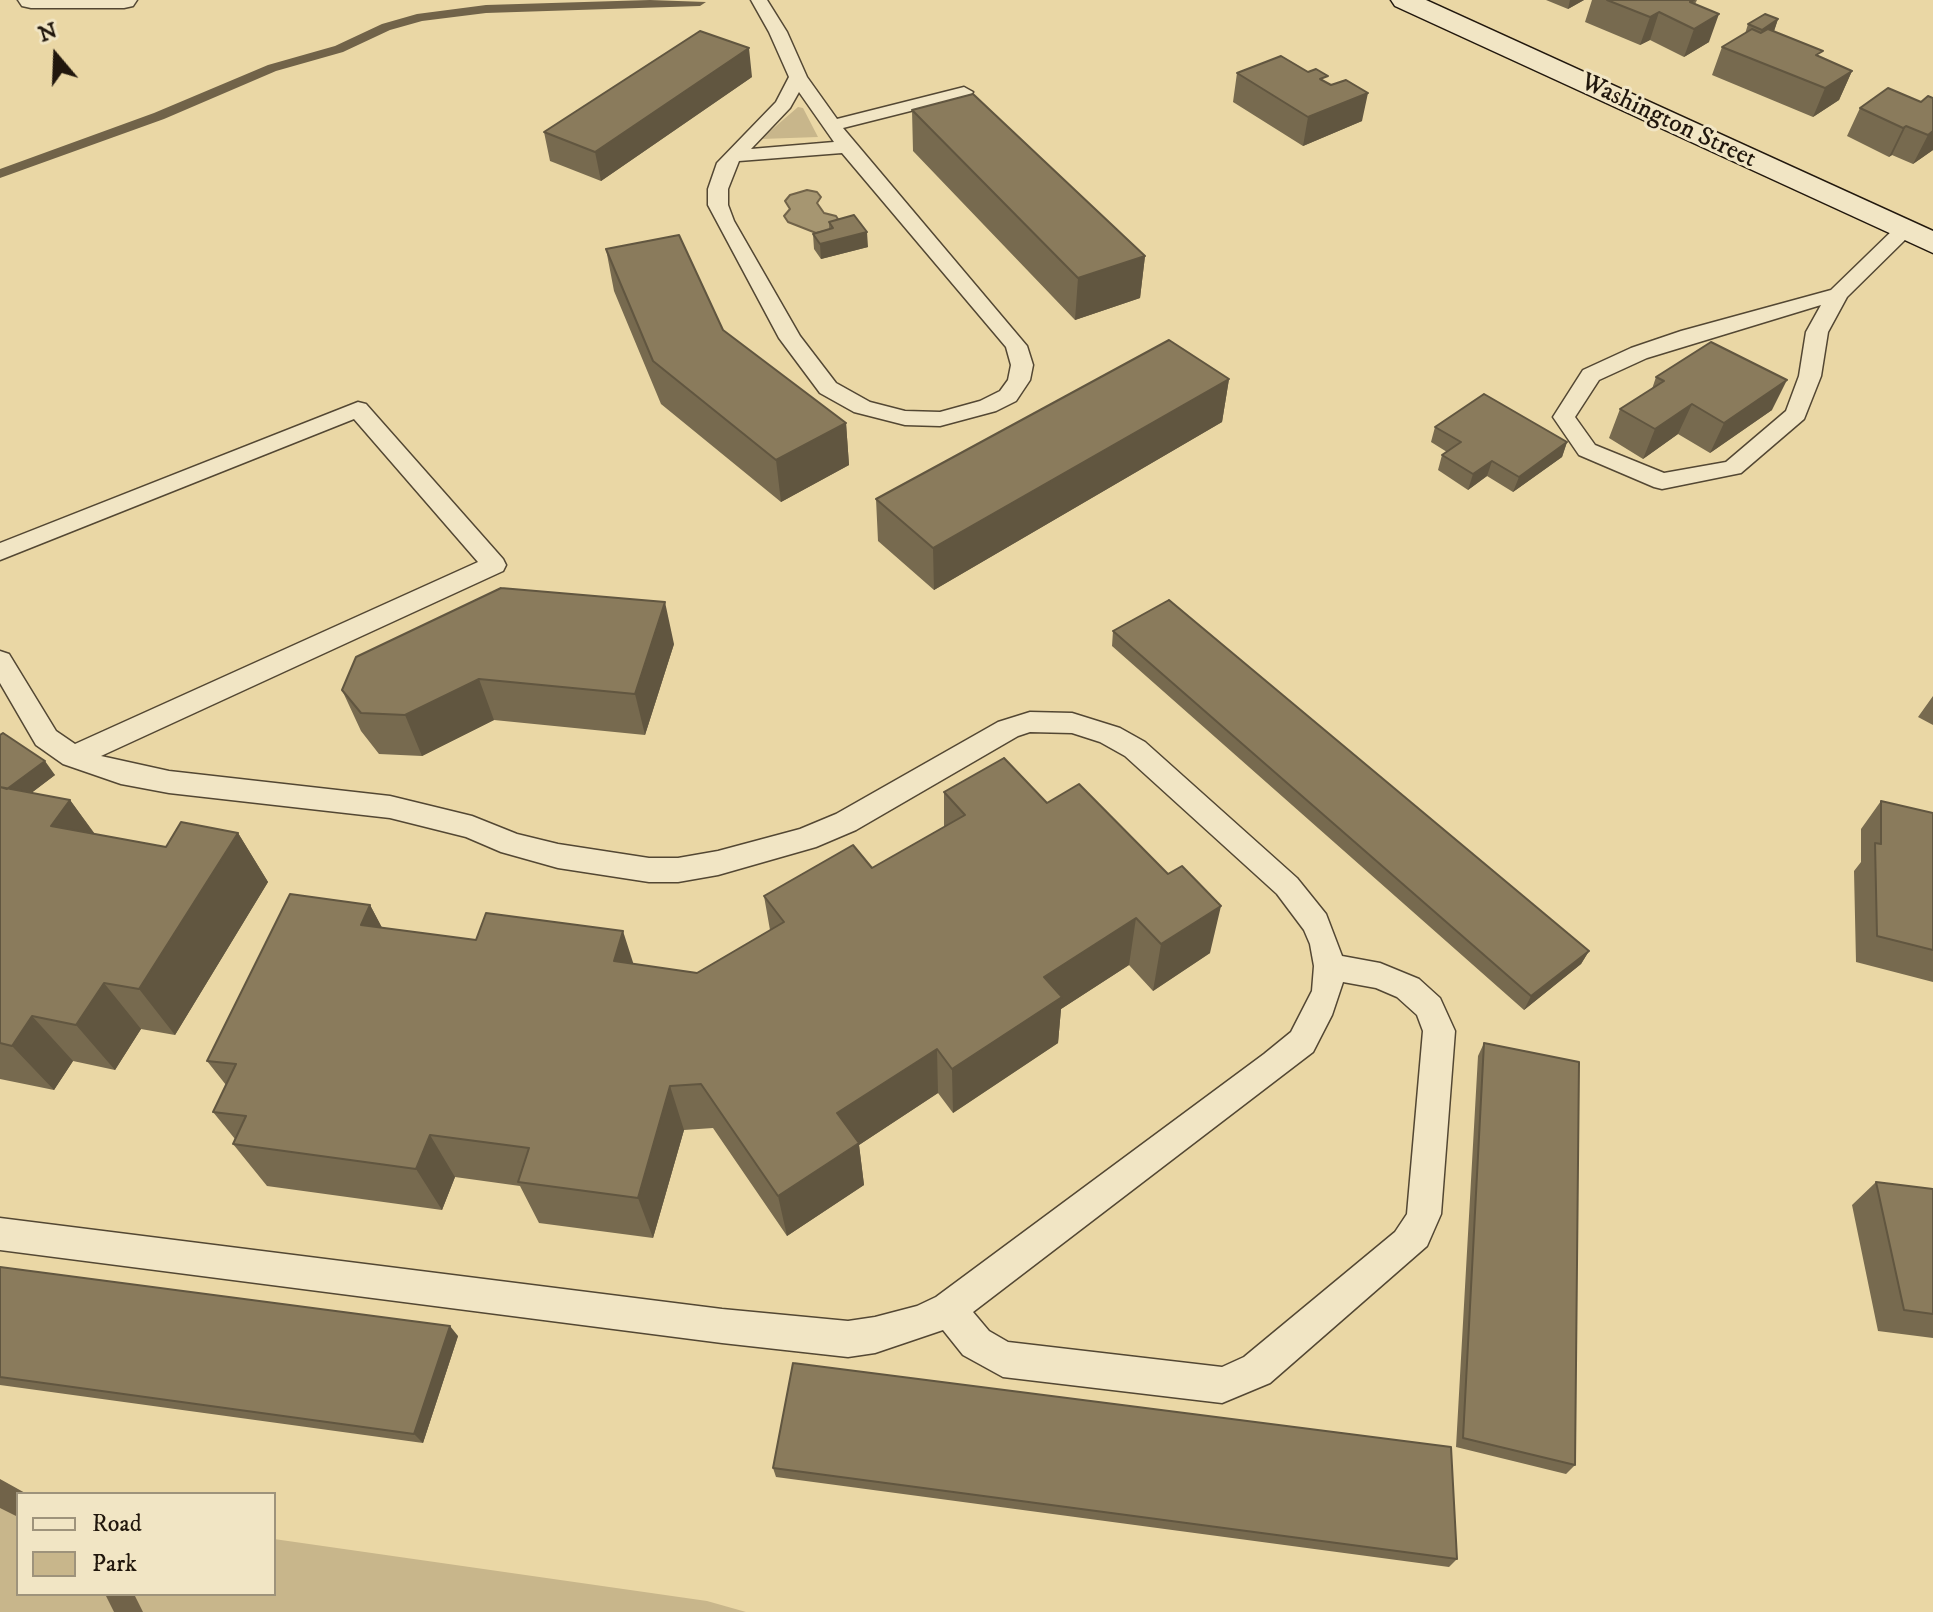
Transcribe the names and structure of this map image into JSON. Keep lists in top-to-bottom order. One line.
{"streets":{"main road":["Washington Street"]},"legend":["Road","Park"],"north":"top"}
